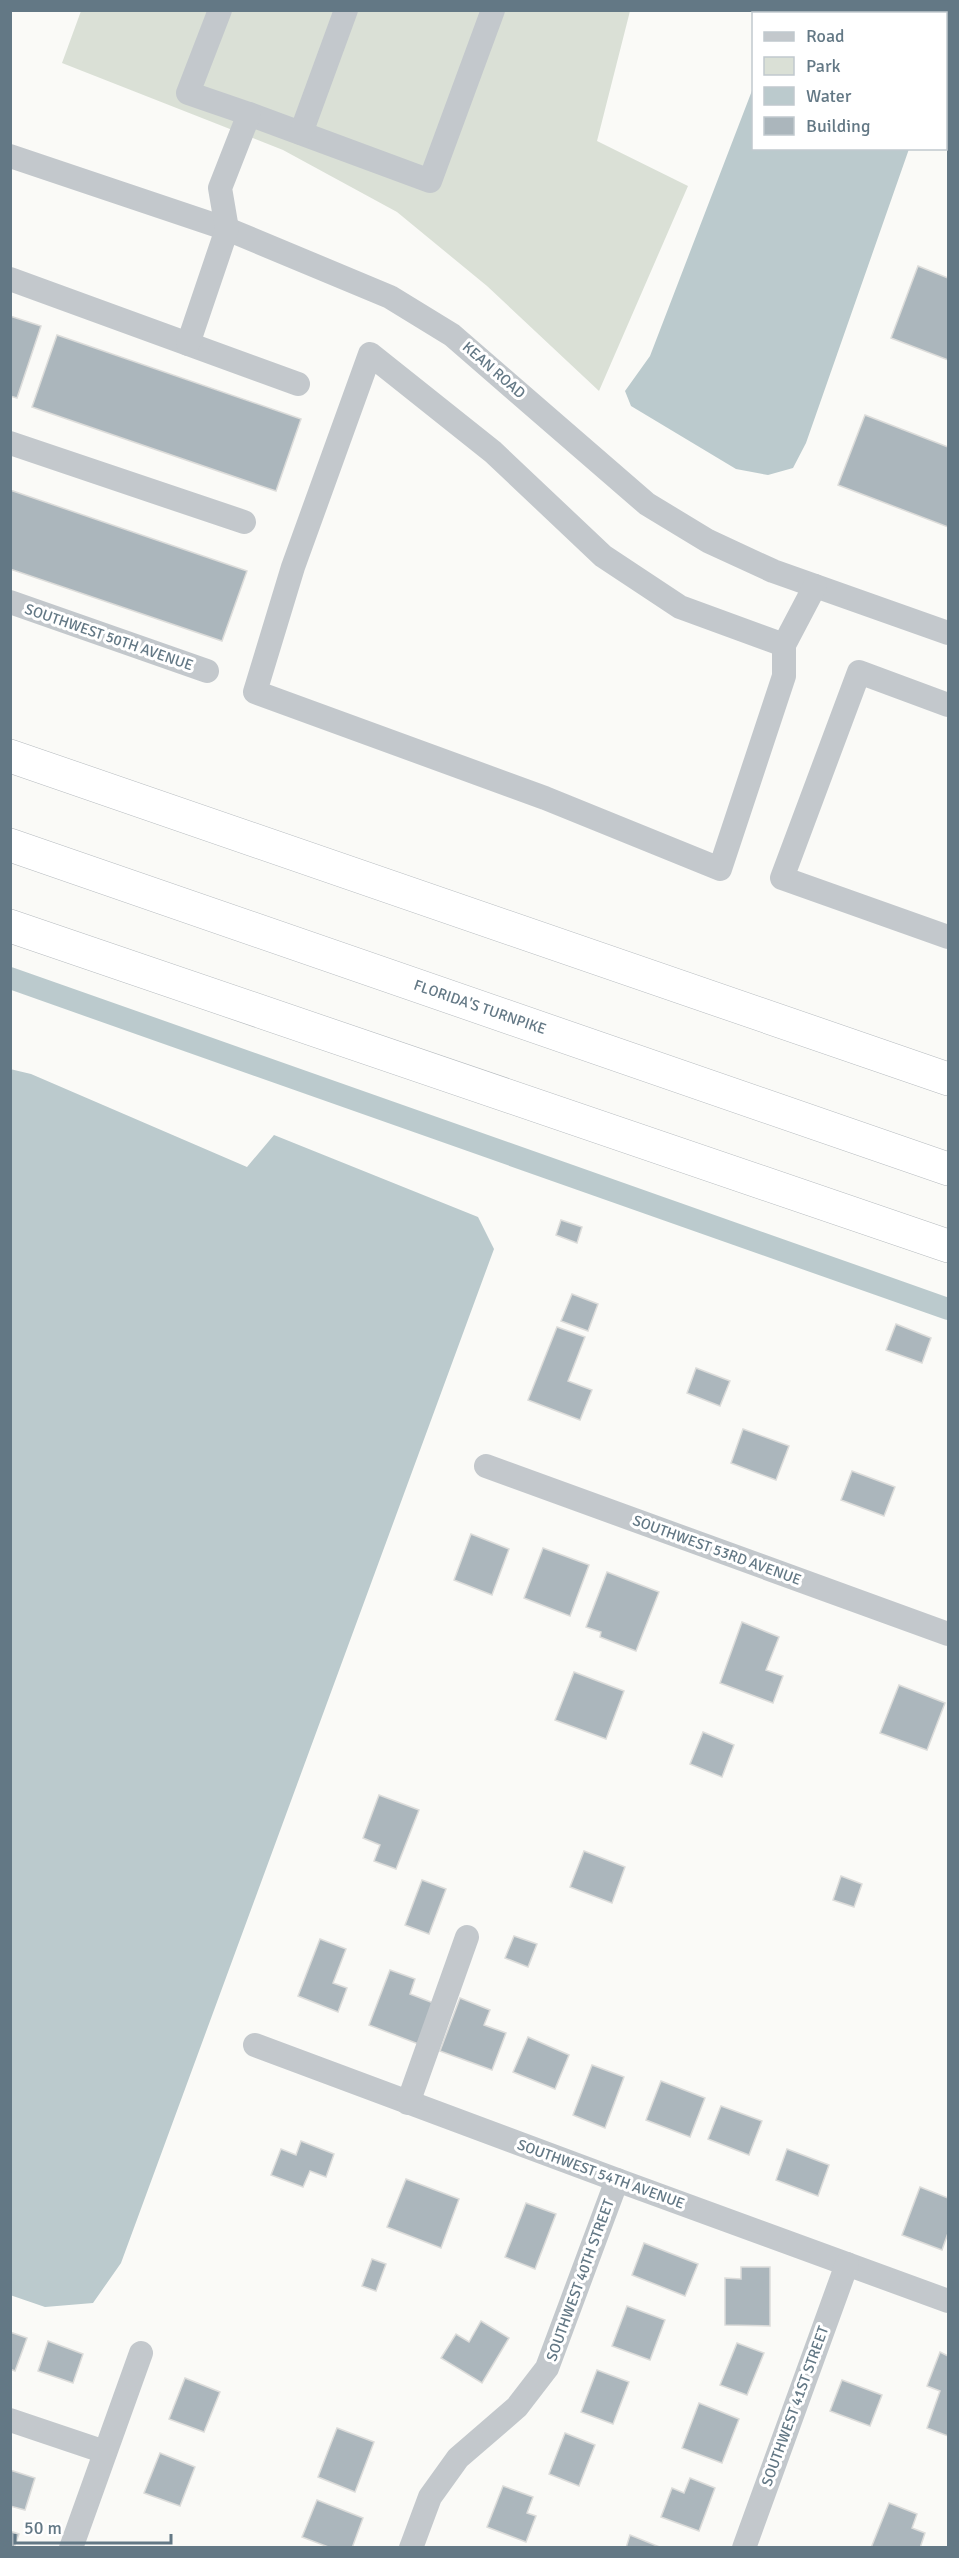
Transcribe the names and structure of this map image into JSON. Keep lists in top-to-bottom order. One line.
{"streets":{"highway":["FLORIDA'S TURNPIKE"],"street":["KEAN ROAD","SOUTHWEST 50TH AVENUE","SOUTHWEST 53RD AVENUE","SOUTHWEST 54TH AVENUE","SOUTHWEST 40TH STREET","SOUTHWEST 41ST STREET"]},"crossings":[["SOUTHWEST 54TH AVENUE","SOUTHWEST 40TH STREET"],["SOUTHWEST 54TH AVENUE","SOUTHWEST 41ST STREET"]],"legend":["Road","Park","Water","Building"],"scale_bar":"50 m"}
